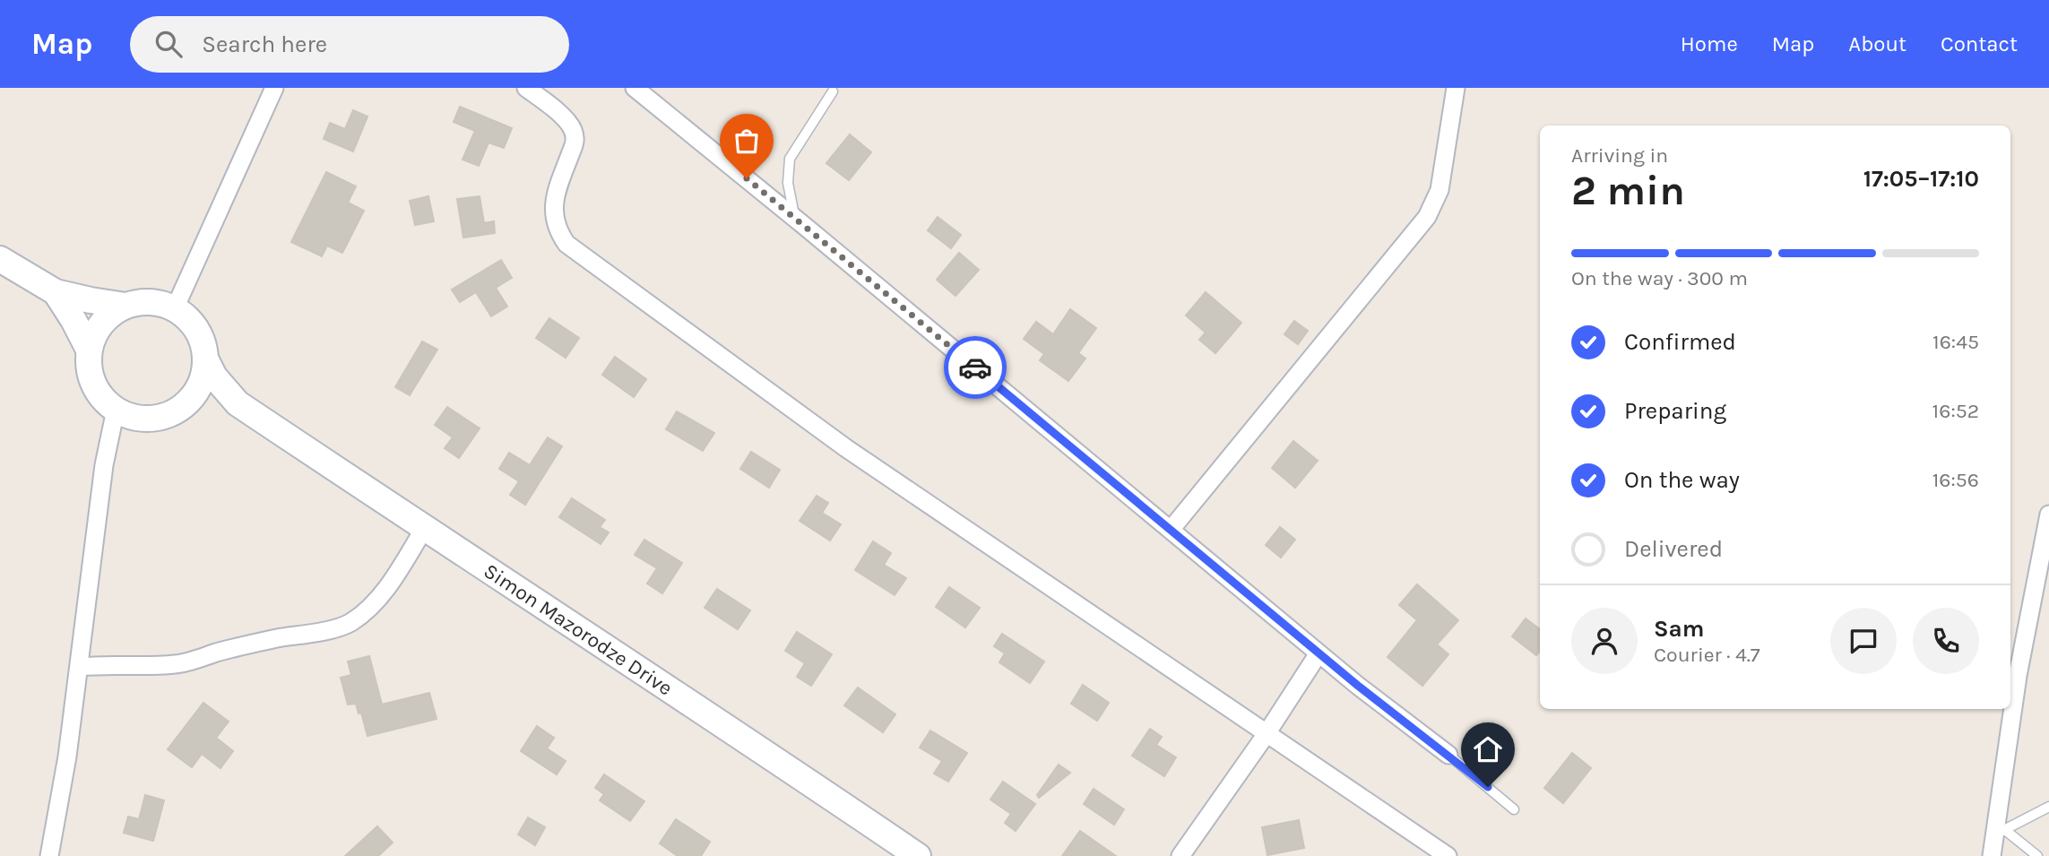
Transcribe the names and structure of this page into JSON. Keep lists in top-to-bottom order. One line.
{"streets":{"street":["Simon Mazorodze Drive"]},"page":{"header":"Map","search":"Search here","nav":["Home","Map","About","Contact"],"heading":["2 min","Arriving in","17:05–17:10"],"panel":["Sam","Courier · 4.7"],"bar":"On the way · 300 m","list":[["Confirmed","16:45"],["Preparing","16:52"],["On the way","16:56"],"Delivered"]}}
